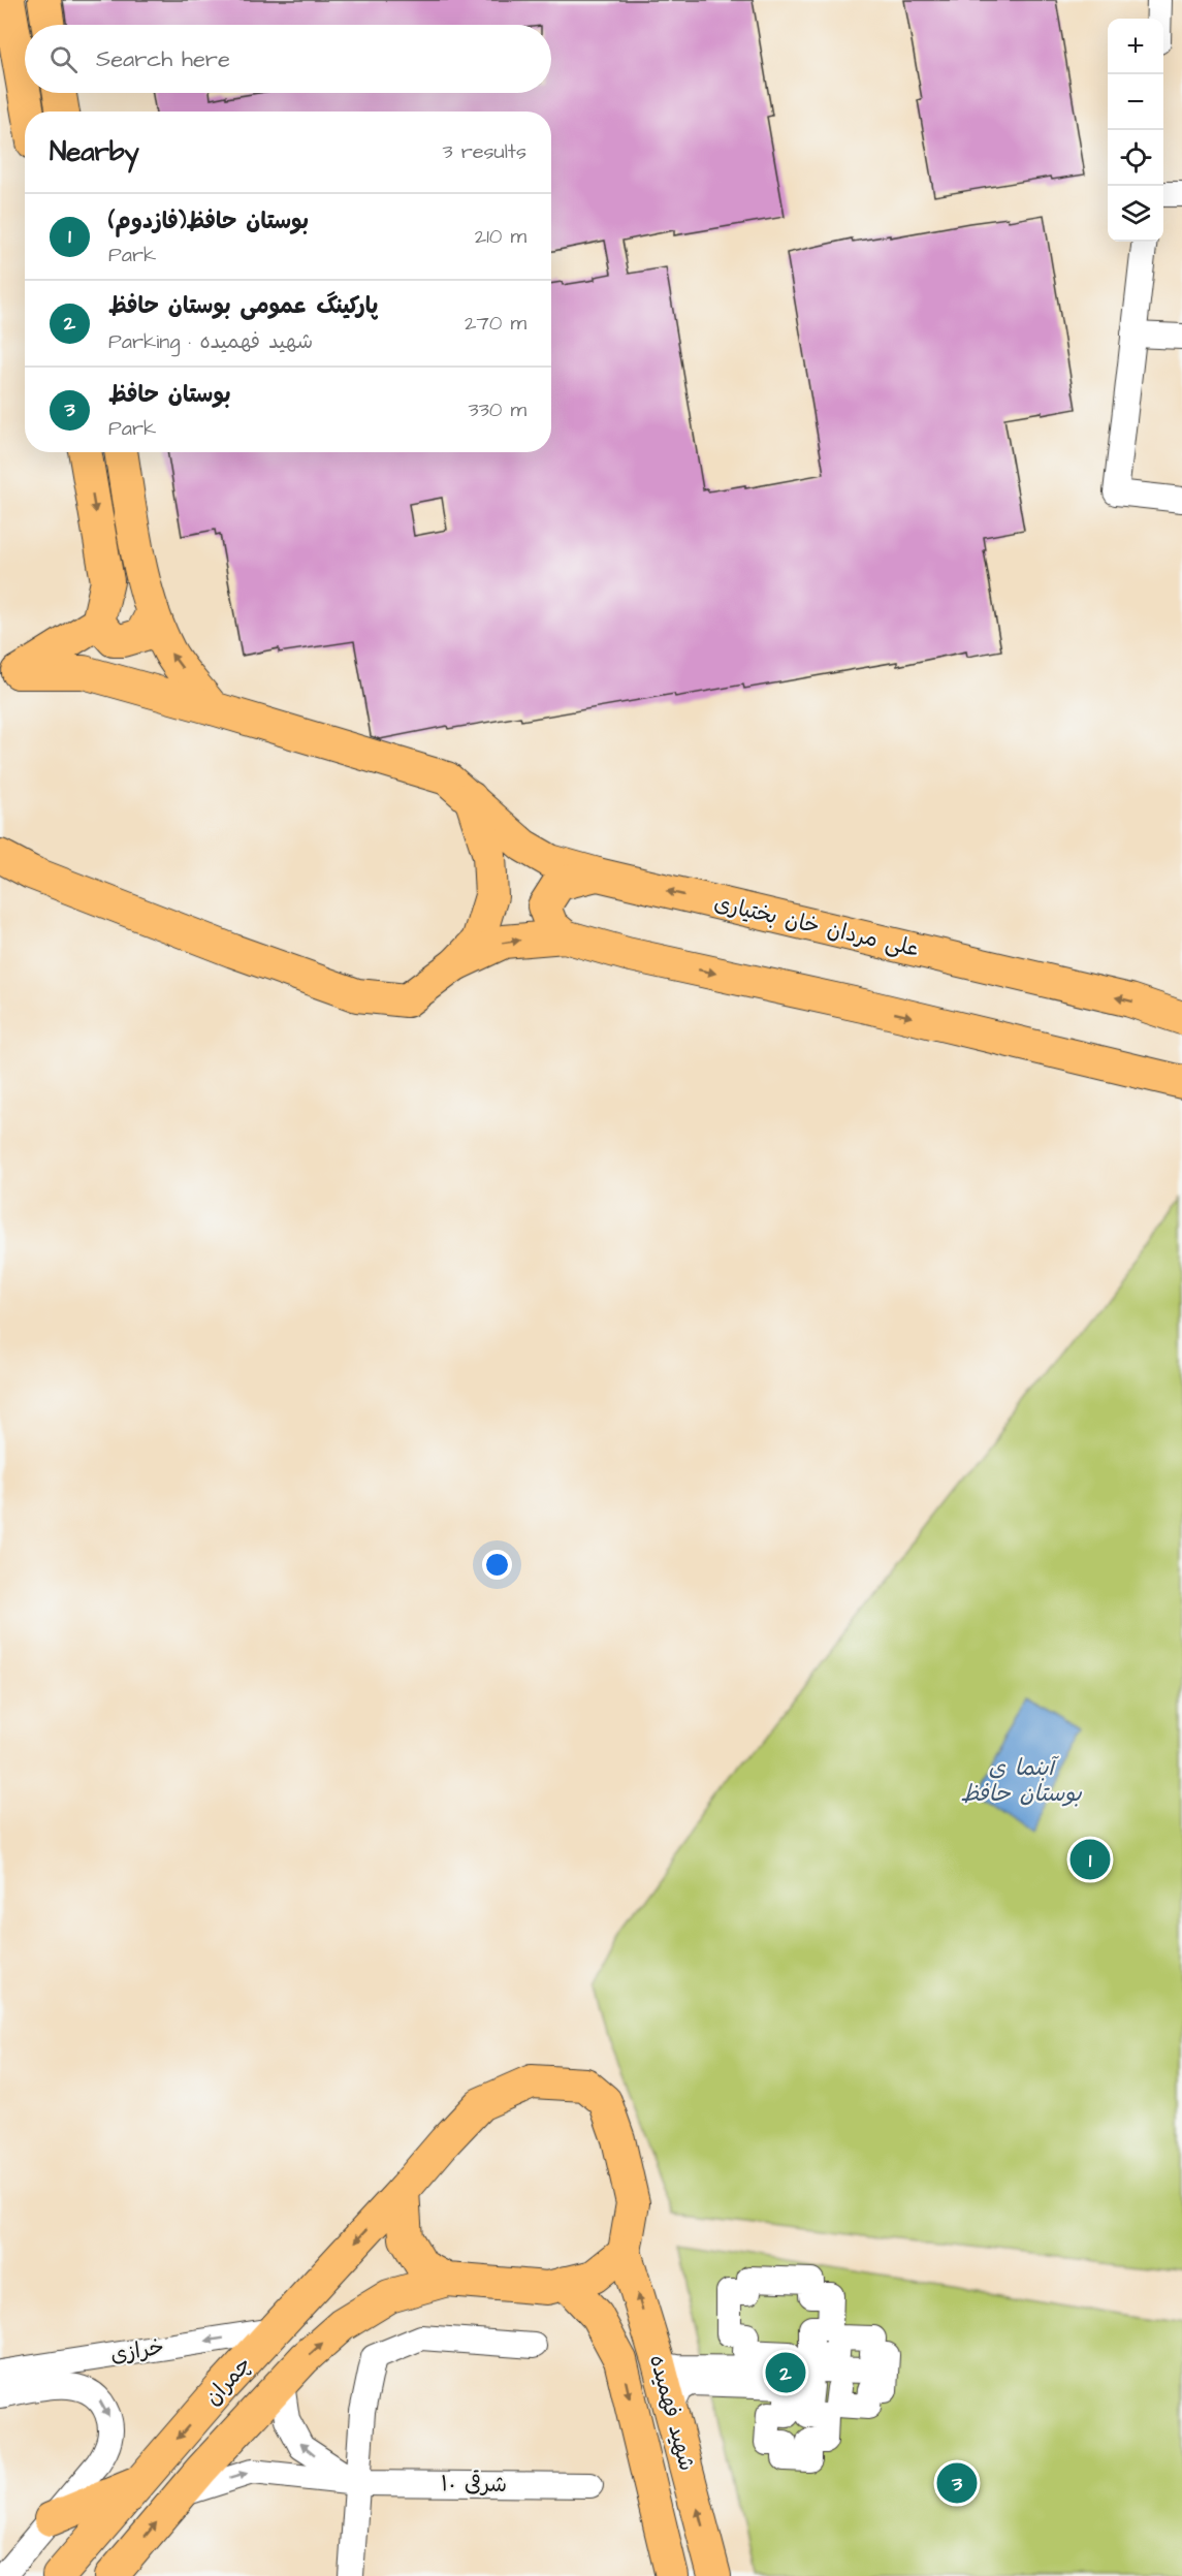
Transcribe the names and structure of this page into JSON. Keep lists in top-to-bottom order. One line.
{"streets":{"main road":["علی مردان خان بختیاری","چمران","شهید فهمیده"],"street":["خرازی","۱۰ شرقی"]},"crossings":[["خرازی","چمران"],["چمران","شهید فهمیده"],["چمران","۱۰ شرقی"]],"one_way":["خرازی","۱۰ شرقی"],"water":["آبنما ی بوستان حافظ"],"page":{"map_buttons":["+","−"],"search":"Search here","heading":["Nearby","3 results"],"list":[{"mark":"1","name":"بوستان حافظ(فازدوم)","note":"Park","value":"210 m"},{"mark":"2","name":"پارکینگ عمومی بوستان حافظ","note":"Parking · شهید فهمیده","value":"270 m"},{"mark":"3","name":"بوستان حافظ","note":"Park","value":"330 m"}],"pins":["1","2","3"]}}
